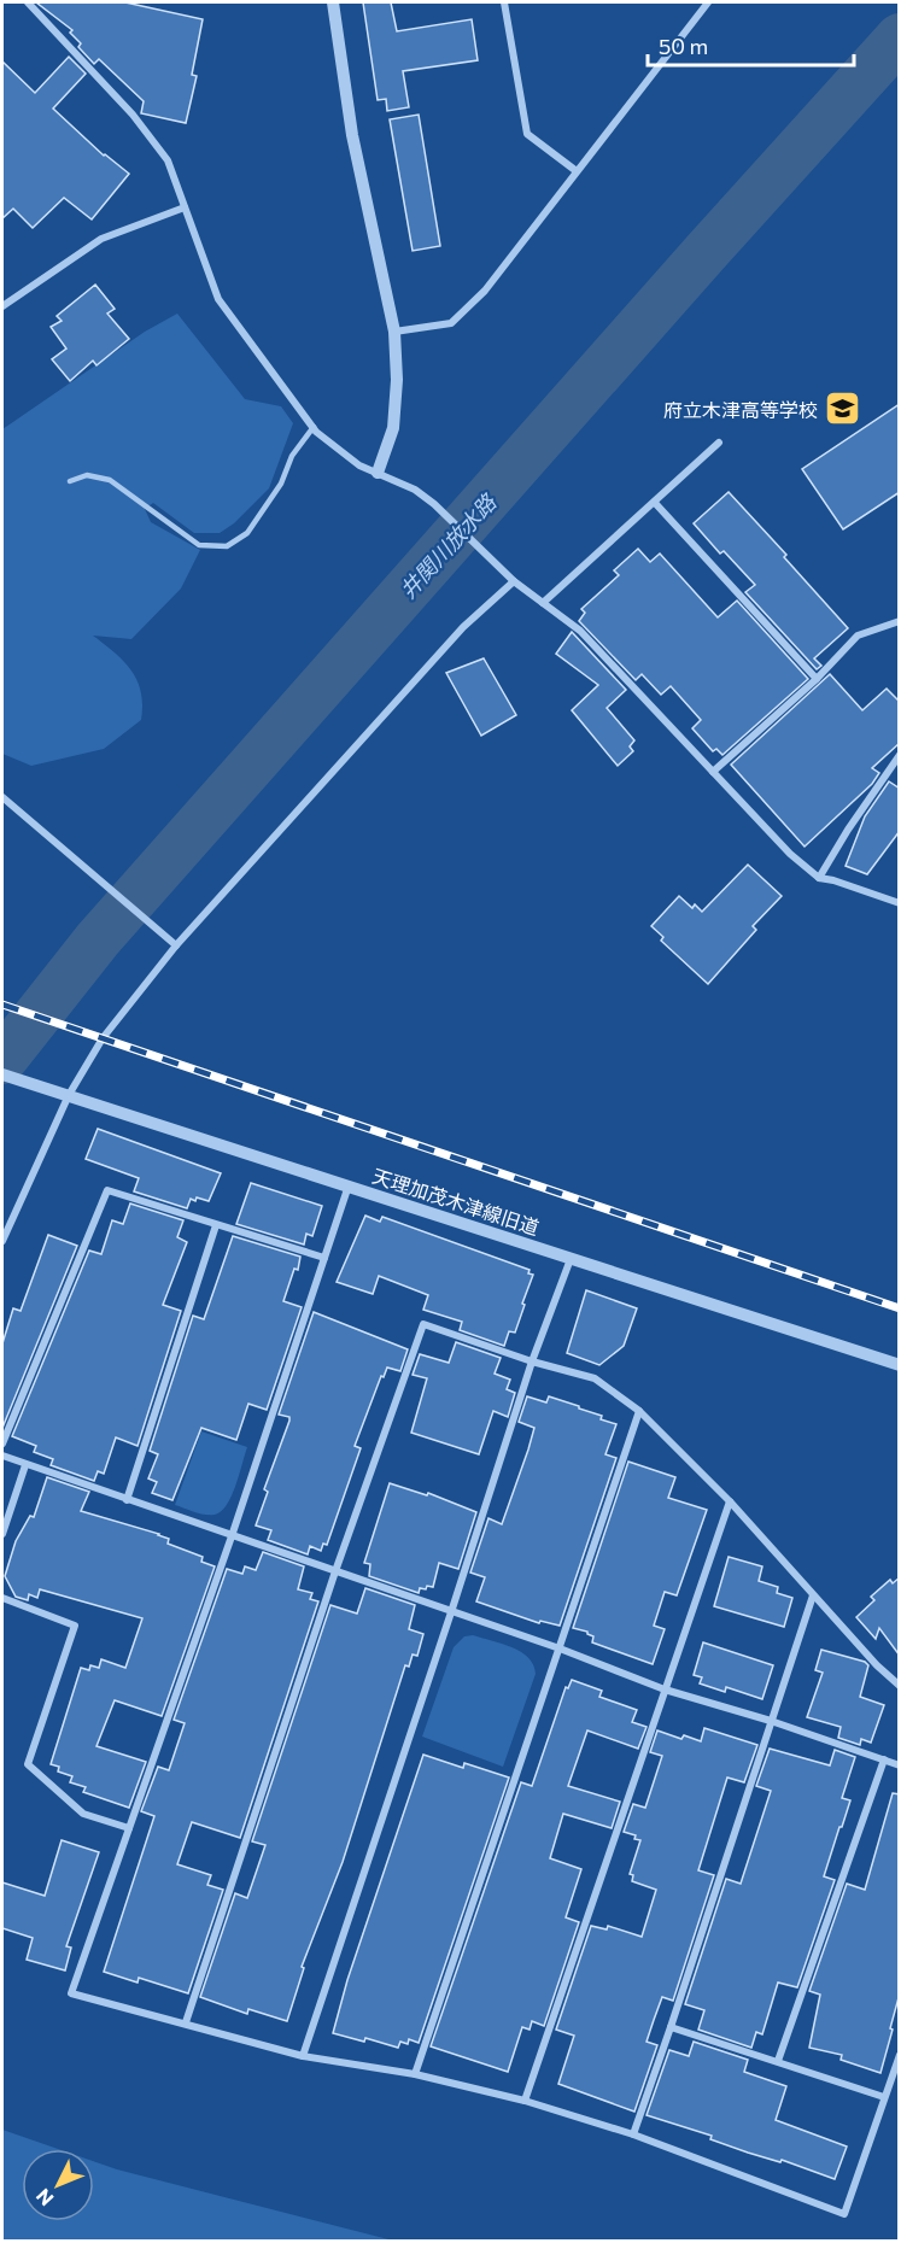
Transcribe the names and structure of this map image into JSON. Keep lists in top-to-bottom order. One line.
{"streets":{"street":["天理加茂木津線旧道"]},"water":["井関川放水路"],"places":{"school or university":["府立木津高等学校"]},"scale_bar":"50 m","north":"bottom left"}
